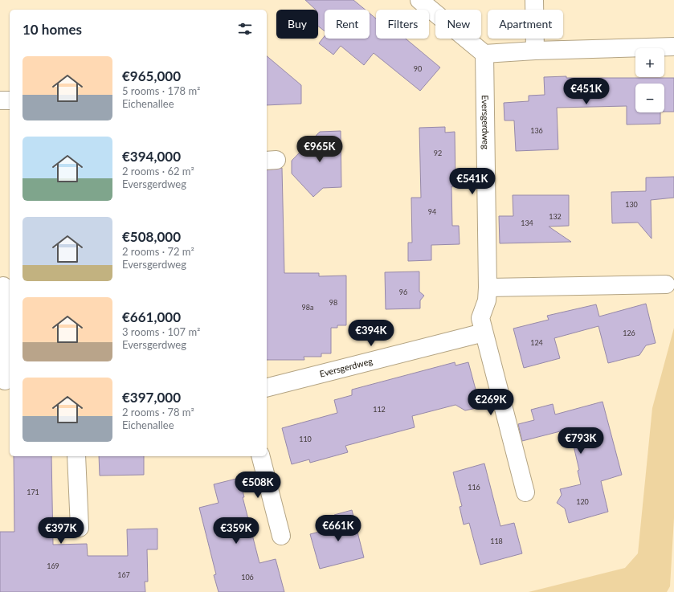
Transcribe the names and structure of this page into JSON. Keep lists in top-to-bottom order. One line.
{"streets":{"street":["Eversgerdweg"]},"house_numbers":["90","136","92","130","94","132","134","96","98","98a","126","124","112","110","116","171","120","118","169","167","106"],"page":{"chip":["Buy","Rent","Filters","New","Apartment"],"heading":"10 homes","map_buttons":["+","−"],"list":[{"name":"€965,000","note":"5 rooms · 178 m² · Eichenallee"},{"name":"€394,000","note":"2 rooms · 62 m² · Eversgerdweg"},{"name":"€508,000","note":"2 rooms · 72 m² · Eversgerdweg"},{"name":"€661,000","note":"3 rooms · 107 m² · Eversgerdweg"},{"name":"€397,000","note":"2 rooms · 78 m² · Eichenallee"}],"price":["€451K","€965K","€541K","€394K","€269K","€793K","€508K","€661K","€397K","€359K"]}}
